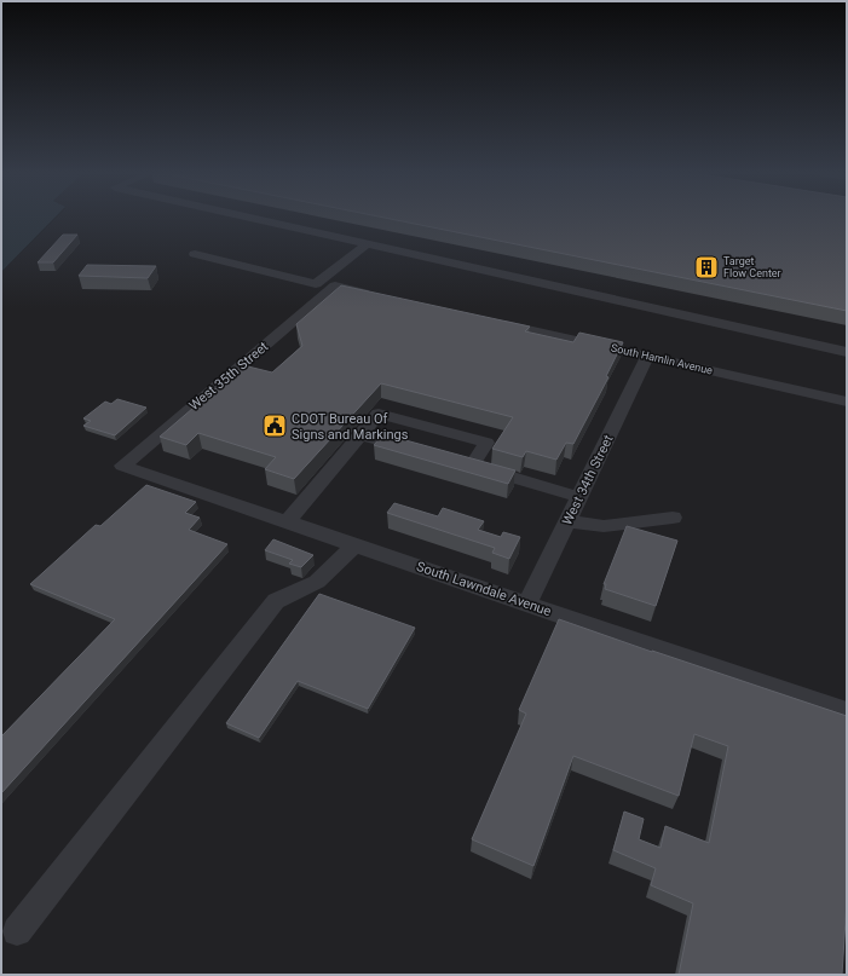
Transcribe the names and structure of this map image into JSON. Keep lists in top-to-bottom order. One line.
{"streets":{"street":["South Hamlin Avenue","West 35th Street","West 34th Street","South Lawndale Avenue"]},"crossings":[["South Hamlin Avenue","West 34th Street"],["West 35th Street","South Lawndale Avenue"],["West 34th Street","South Lawndale Avenue"]],"places":{"building":["Target Flow Center"],"public building":["CDOT Bureau Of Signs and Markings"]}}
